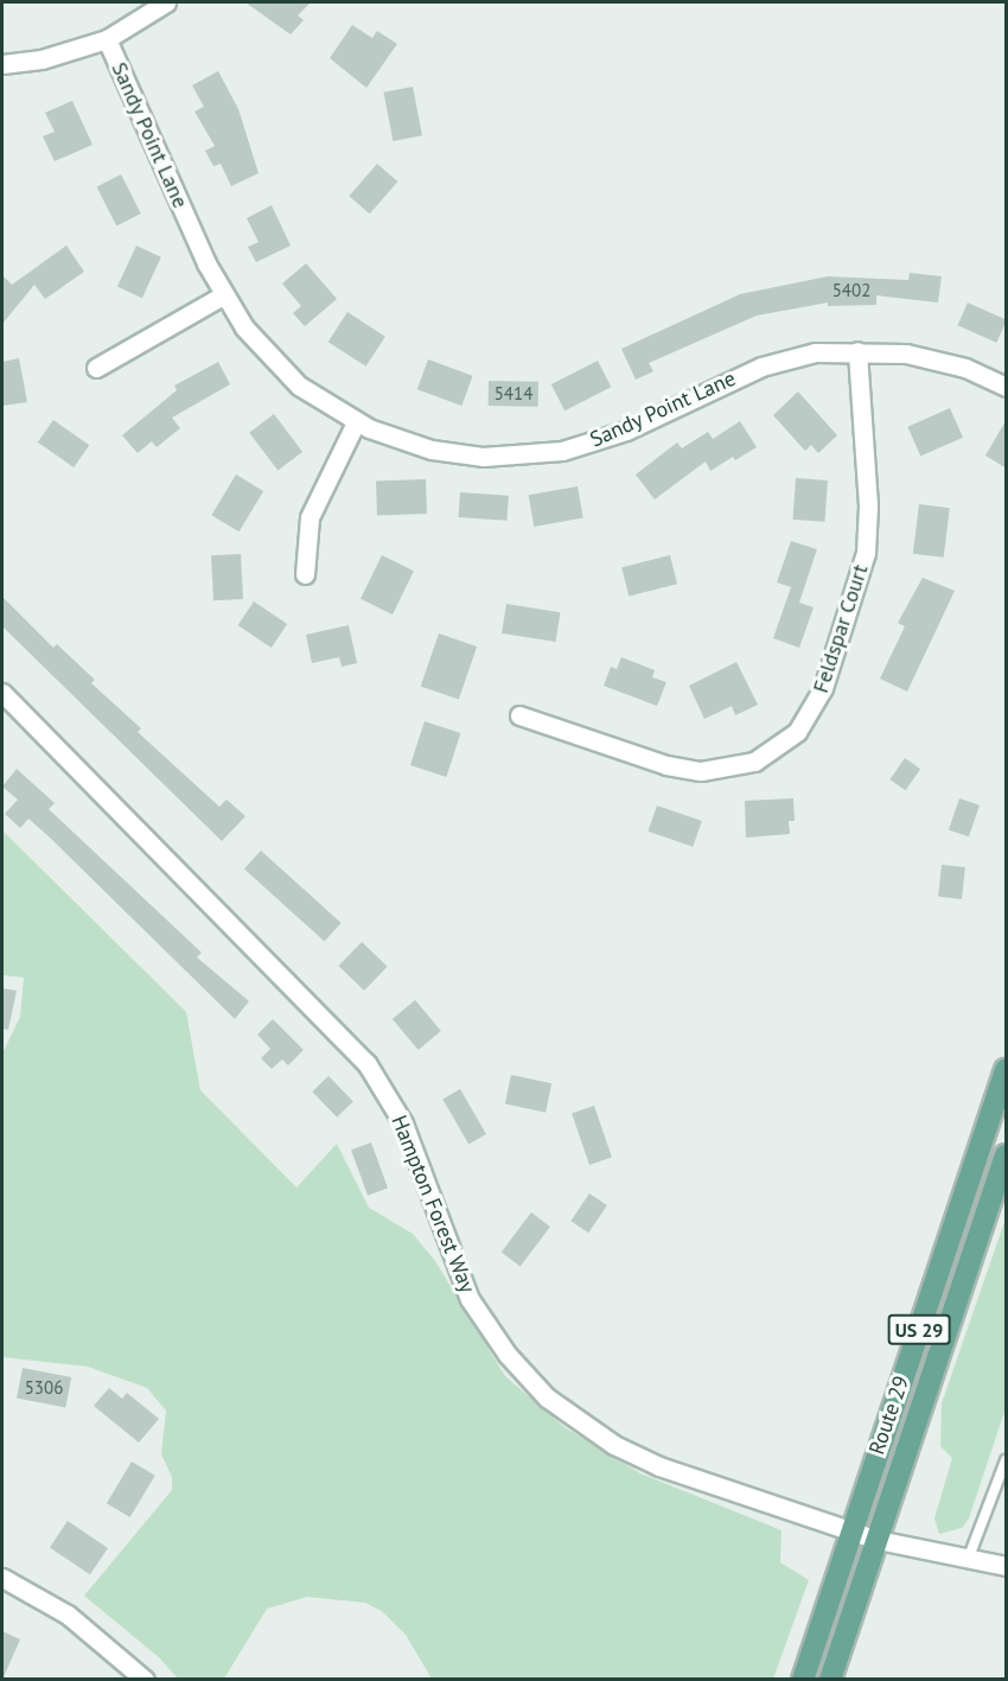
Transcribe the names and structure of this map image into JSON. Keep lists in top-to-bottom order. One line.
{"streets":{"main road":["US 29","Route 29"],"street":["Sandy Point Lane","Feldspar Court","Hampton Forest Way"]},"crossings":[["Sandy Point Lane","Feldspar Court"],["Hampton Forest Way","Route 29"]],"house_numbers":["5402","5414","5306"]}
